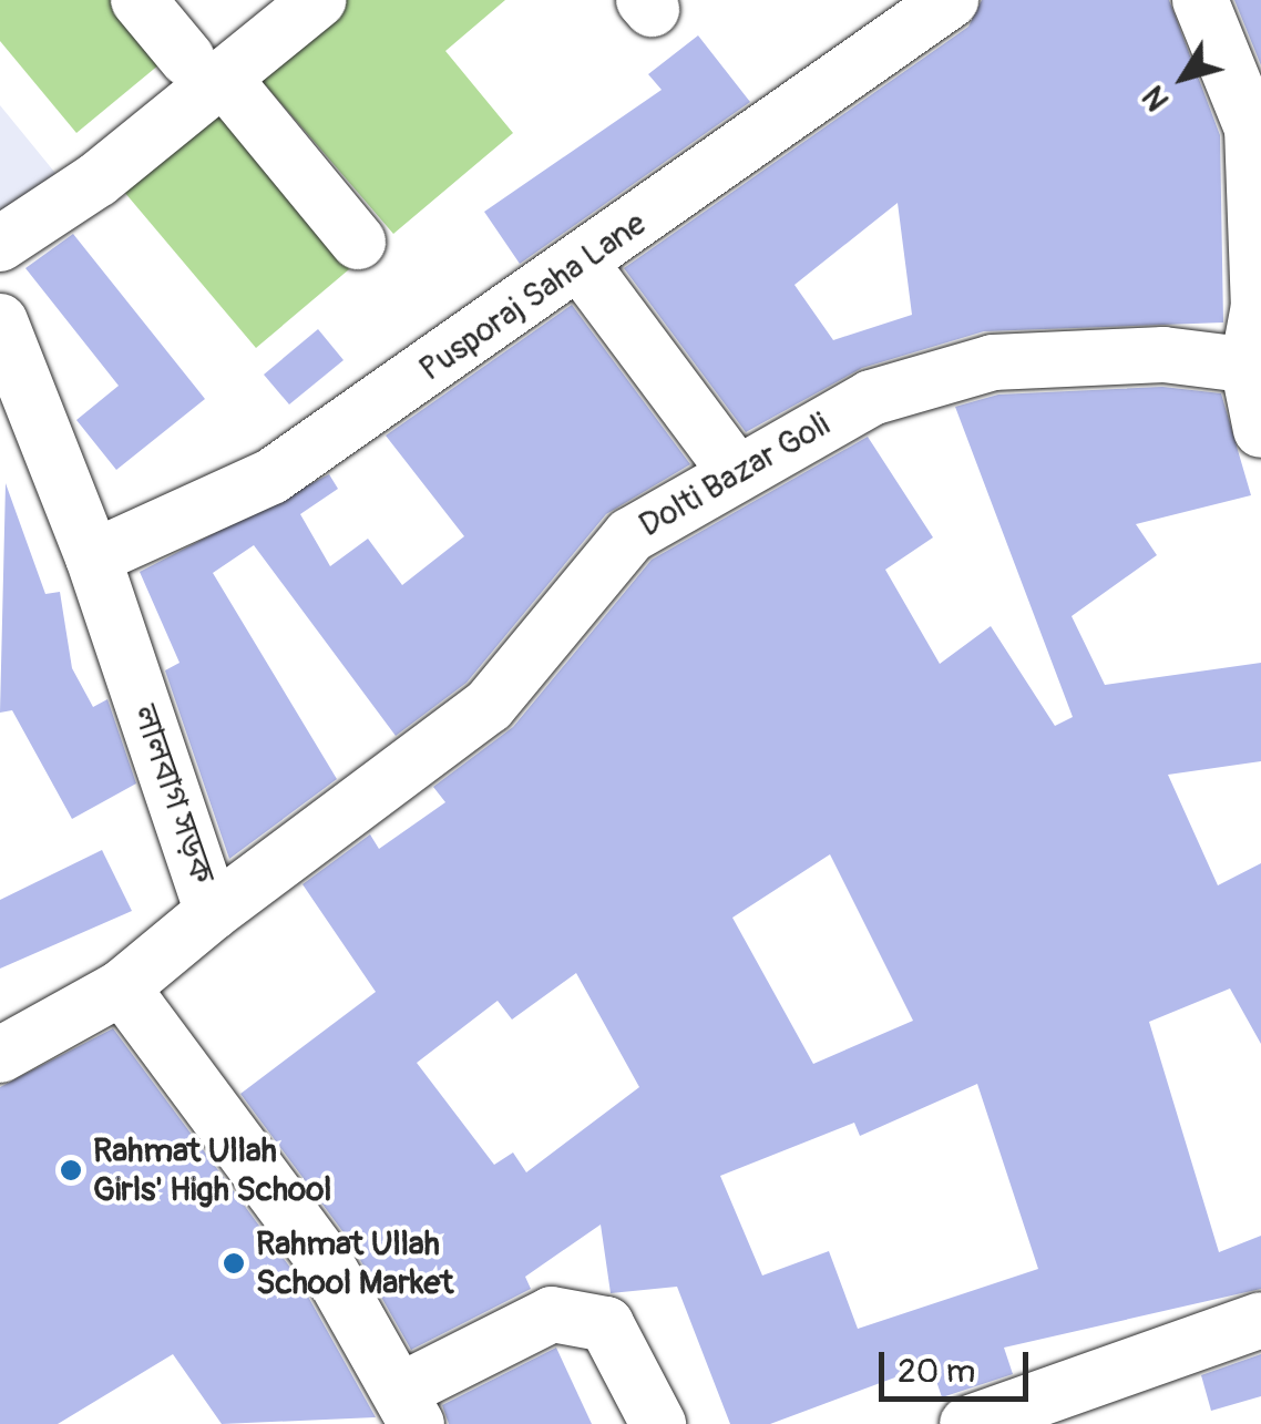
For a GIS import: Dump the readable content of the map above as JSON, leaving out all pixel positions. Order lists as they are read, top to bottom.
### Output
{
  "streets": {
    "street": ["Pusporaj Saha Lane", "Dolti Bazar Goli", "লালবাগ সড়ক"]
  },
  "crossings": [
    ["Pusporaj Saha Lane", "লালবাগ সড়ক"],
    ["Dolti Bazar Goli", "লালবাগ সড়ক"]
  ],
  "places": ["Rahmat Ullah Girls' High School", "Rahmat Ullah School Market"],
  "scale_bar": "20 m",
  "north": "bottom left"
}
